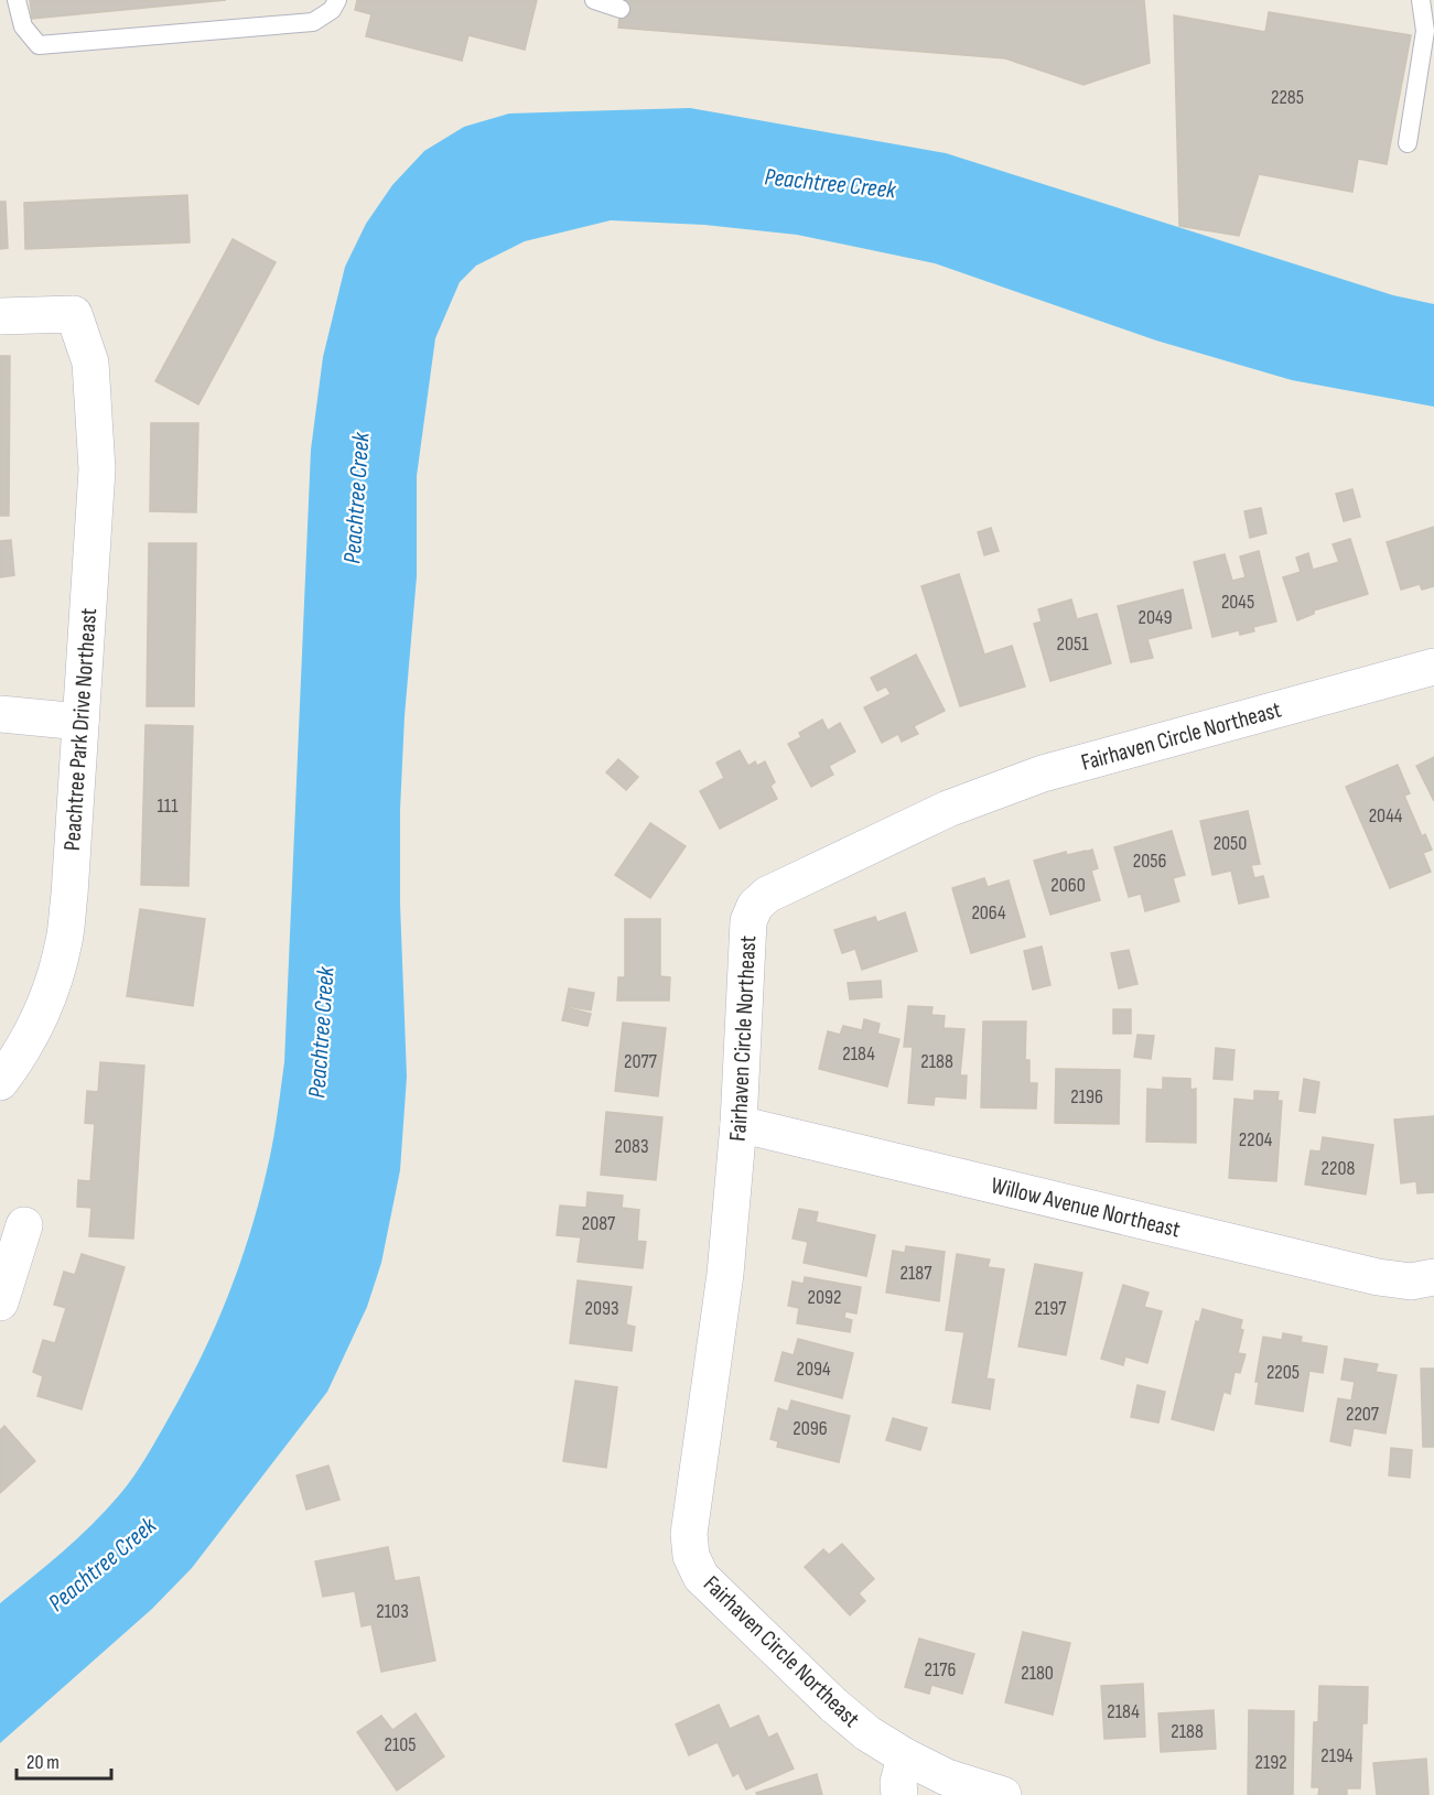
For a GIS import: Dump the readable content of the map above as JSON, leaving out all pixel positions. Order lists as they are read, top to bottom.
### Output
{
  "streets": {
    "street": ["Peachtree Park Drive Northeast", "Fairhaven Circle Northeast", "Willow Avenue Northeast"]
  },
  "crossings": [
    ["Fairhaven Circle Northeast", "Willow Avenue Northeast"]
  ],
  "water": ["Peachtree Creek"],
  "house_numbers": [
    "2285",
    "2045",
    "2049",
    "2051",
    "111",
    "2044",
    "2050",
    "2056",
    "2060",
    "2064",
    "2184",
    "2077",
    "2188",
    "2196",
    "2204",
    "2083",
    "2208",
    "2087",
    "2187",
    "2092",
    "2093",
    "2197",
    "2094",
    "2205",
    "2207",
    "2096",
    "2103",
    "2176",
    "2180",
    "2184",
    "2188",
    "2105",
    "2194",
    "2192"
  ],
  "scale_bar": "20 m"
}
